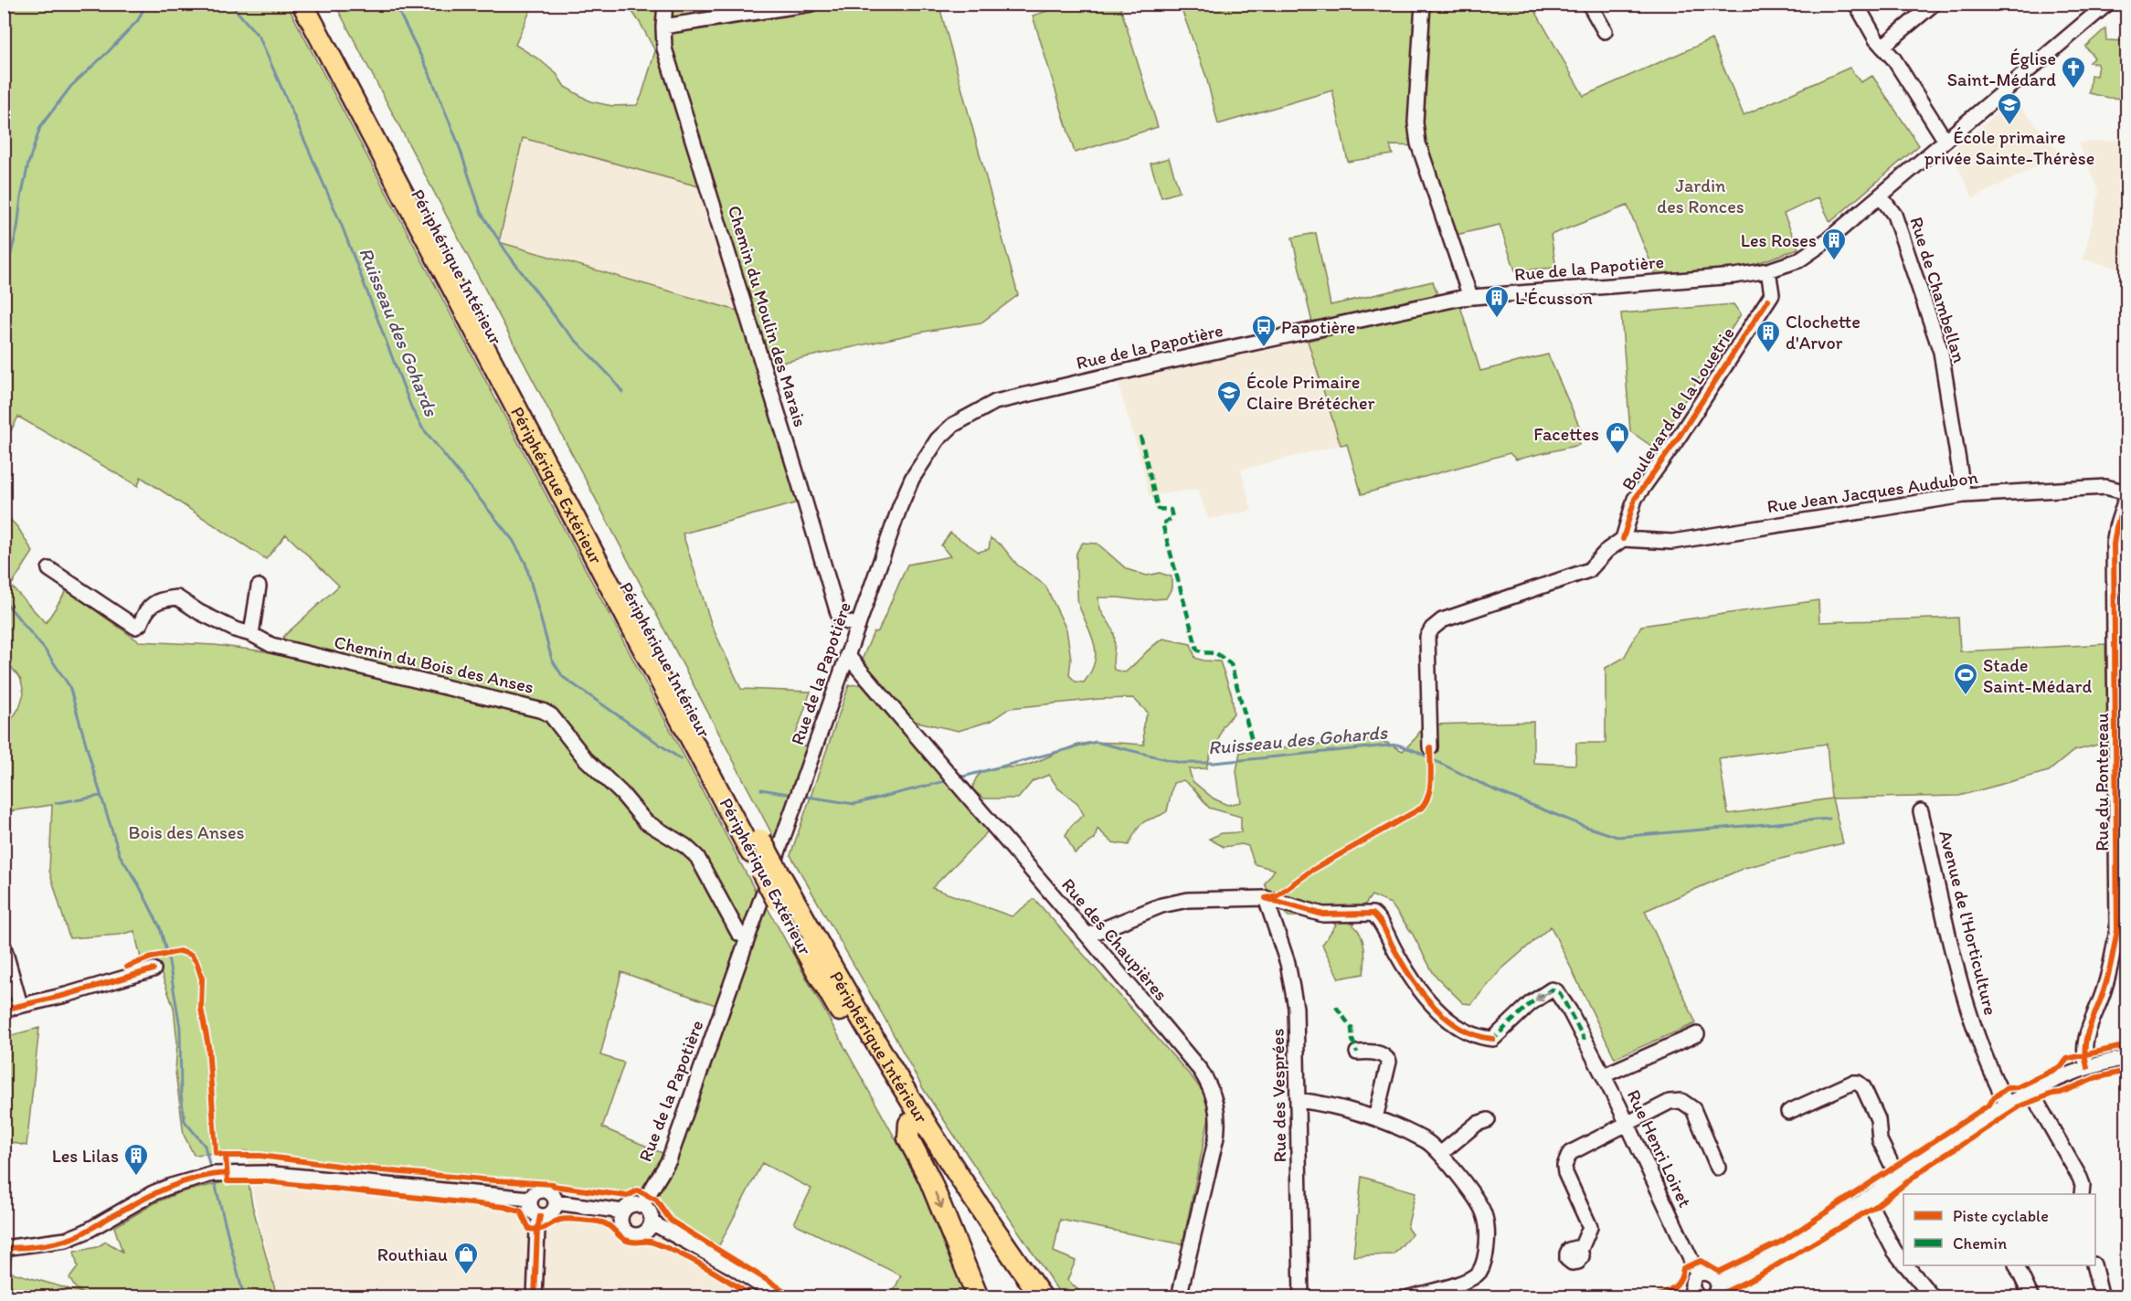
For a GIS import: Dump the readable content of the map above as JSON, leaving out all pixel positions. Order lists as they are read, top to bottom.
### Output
{
  "streets": {
    "highway": ["Périphérique Intérieur", "Périphérique Extérieur"],
    "street": [
      "Rue de la Papotière",
      "Rue de Chambellan",
      "Chemin du Moulin des Marais",
      "Boulevard de la Louetrie",
      "Rue Jean Jacques Audubon",
      "Chemin du Bois des Anses",
      "Rue du Pontereau",
      "Avenue de l'Horticulture",
      "Rue des Chaupières",
      "Rue des Vesprées",
      "Rue Henri Loiret"
    ]
  },
  "crossings": [
    ["Périphérique Intérieur", "Périphérique Extérieur"],
    ["Rue de la Papotière", "Rue de Chambellan"],
    ["Rue de la Papotière", "Chemin du Moulin des Marais"],
    ["Rue de la Papotière", "Boulevard de la Louetrie"],
    ["Rue de la Papotière", "Chemin du Bois des Anses"],
    ["Rue de la Papotière", "Rue des Chaupières"],
    ["Rue de Chambellan", "Rue Jean Jacques Audubon"],
    ["Boulevard de la Louetrie", "Rue Jean Jacques Audubon"],
    ["Rue Jean Jacques Audubon", "Rue du Pontereau"],
    ["Rue des Vesprées", "Rue Henri Loiret"]
  ],
  "one_way": ["Rue Henri Loiret"],
  "water": ["Ruisseau des Gohards"],
  "parks": ["Jardin des Ronces", "Bois des Anses"],
  "places": {
    "church": ["Église Saint-Médard"],
    "school or university": ["École primaire privée Sainte-Thérèse", "École Primaire Claire Brétécher"],
    "building": [
      "Les Roses",
      "L'Écusson",
      "Clochette d'Arvor",
      "Les Lilas"
    ],
    "bus stop": ["Papotière"],
    "shop": ["Facettes", "Routhiau"],
    "sports": ["Stade Saint-Médard"]
  },
  "legend": ["Piste cyclable", "Chemin"]
}
